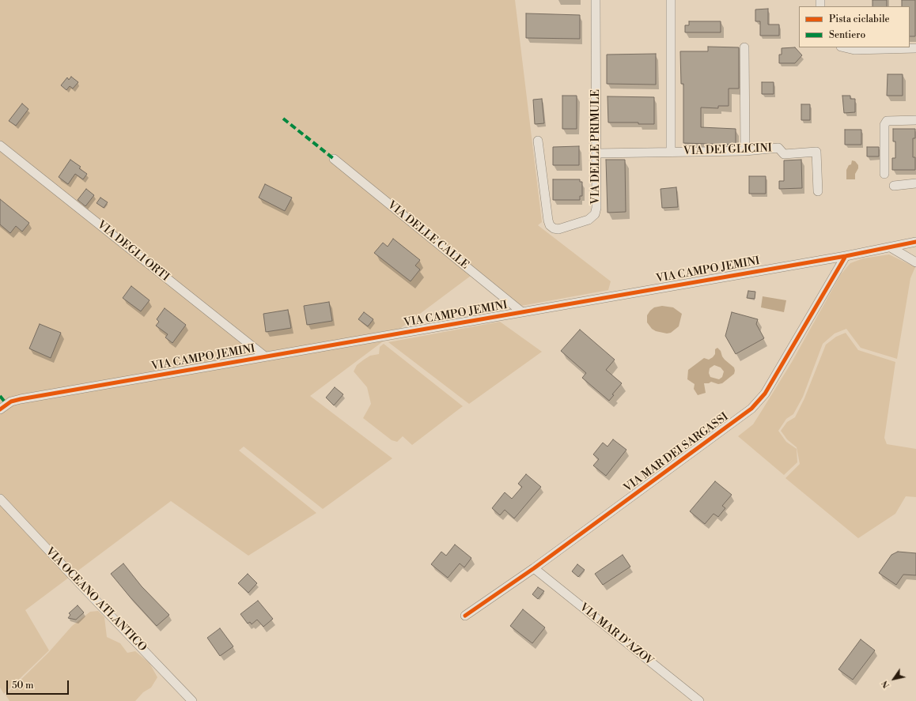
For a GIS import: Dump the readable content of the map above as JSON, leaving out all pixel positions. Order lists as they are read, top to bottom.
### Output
{
  "streets": {
    "street": [
      "VIA DELLE PRIMULE",
      "VIA DEI GLICINI",
      "VIA DELLE CALLE",
      "VIA DEGLI ORTI",
      "VIA CAMPO JEMINI",
      "VIA MAR DEI SARGASSI",
      "VIA OCEANO ATLANTICO",
      "VIA MAR D'AZOV"
    ]
  },
  "crossings": [
    ["VIA DELLE PRIMULE", "VIA DEI GLICINI"],
    ["VIA DELLE CALLE", "VIA CAMPO JEMINI"],
    ["VIA DEGLI ORTI", "VIA CAMPO JEMINI"],
    ["VIA CAMPO JEMINI", "VIA MAR DEI SARGASSI"],
    ["VIA MAR DEI SARGASSI", "VIA MAR D'AZOV"]
  ],
  "legend": ["Pista ciclabile", "Sentiero"],
  "scale_bar": "50 m",
  "north": "bottom left"
}
